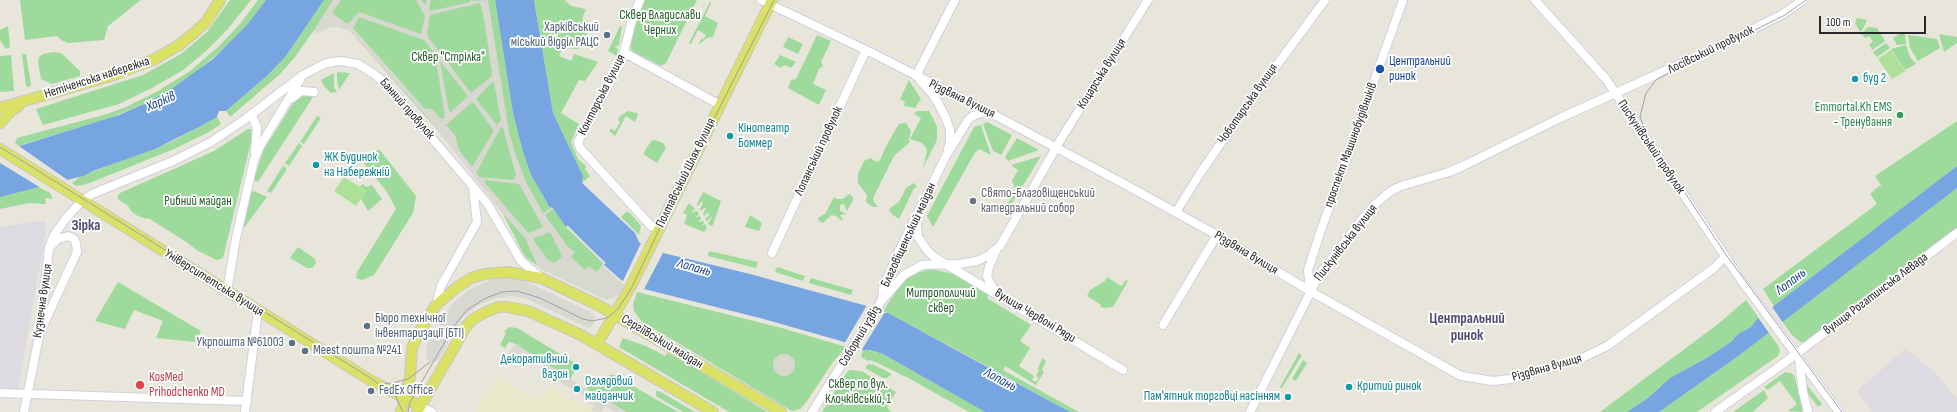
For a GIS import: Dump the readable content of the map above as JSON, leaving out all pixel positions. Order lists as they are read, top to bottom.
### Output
{
  "streets": {
    "main road": [
      "Нетіченська набережна",
      "Полтавський Шлях вулиця",
      "Університетська вулиця",
      "Сергіївський майдан"
    ],
    "street": [
      "Лосівський провулок",
      "Коцарська вулиця",
      "Конторська вулиця",
      "Різдвяна вулиця",
      "Чоботарська вулиця",
      "Банний провулок",
      "проспект Машинобудівників",
      "Пискунівський провулок",
      "Лопанський провулок",
      "Благовіщенський майдан",
      "Пискунівська вулиця",
      "вулиця Рогатинська Левада",
      "Кузнечна вулиця",
      "вулиця Червоні Ряди",
      "Соборний узвіз"
    ]
  },
  "crossings": [
    ["Лосівський провулок", "Пискунівський провулок"],
    ["Лосівський провулок", "Пискунівська вулиця"],
    ["Коцарська вулиця", "Різдвяна вулиця"],
    ["Коцарська вулиця", "Благовіщенський майдан"],
    ["Конторська вулиця", "Полтавський Шлях вулиця"],
    ["Різдвяна вулиця", "Чоботарська вулиця"],
    ["Різдвяна вулиця", "проспект Машинобудівників"],
    ["Різдвяна вулиця", "Пискунівський провулок"],
    ["Різдвяна вулиця", "Лопанський провулок"],
    ["Різдвяна вулиця", "Полтавський Шлях вулиця"],
    ["Різдвяна вулиця", "Благовіщенський майдан"],
    ["Різдвяна вулиця", "Пискунівська вулиця"],
    ["Банний провулок", "Сергіївський майдан"],
    ["проспект Машинобудівників", "Пискунівська вулиця"],
    ["Пискунівський провулок", "Пискунівська вулиця"],
    ["Пискунівський провулок", "вулиця Рогатинська Левада"],
    ["Полтавський Шлях вулиця", "Сергіївський майдан"],
    ["Благовіщенський майдан", "вулиця Червоні Ряди"],
    ["Благовіщенський майдан", "Соборний узвіз"],
    ["Університетська вулиця", "Кузнечна вулиця"],
    ["Університетська вулиця", "Сергіївський майдан"]
  ],
  "districts": ["Зірка", "Центральний ринок"],
  "water": ["Харків", "Лопань"],
  "parks": [
    "Сквер Владислави Черних",
    "Сквер \"Стрілка\"",
    "Рибний майдан",
    "Митрополичий сквер",
    "Сквер по вул. Клочківській, 1"
  ],
  "places": [
    "Харківський міський відділ РАЦС",
    "Центральний ринок",
    "буд 2",
    "Emmortal.Kh EMS - Тренування",
    "Кінотеатр Боммер",
    "ЖК Будинок на Набережній",
    "Свято-Благовіщенський катедральний собор",
    "Бюро технічної інвентаризації (БТІ)",
    "Укрпошта №61003",
    "Meest пошта №241",
    "Декоративний вазон",
    "KosMed Prihodchenko MD",
    "Критий ринок",
    "Оглядовий майданчик",
    "FedEx Office",
    "Пам'ятник торговці насінням"
  ],
  "scale_bar": "100 m"
}
